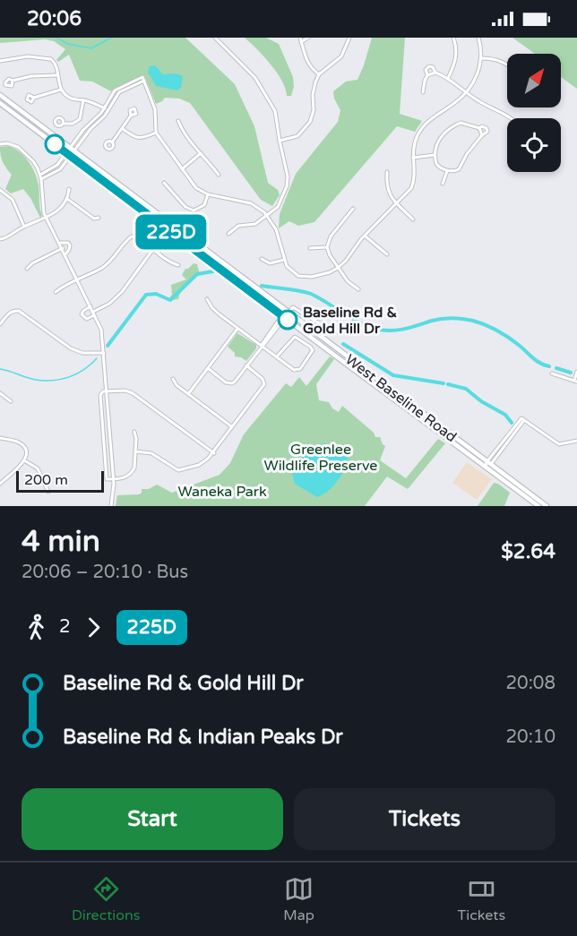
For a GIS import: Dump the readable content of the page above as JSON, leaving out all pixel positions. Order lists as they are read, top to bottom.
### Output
{
  "streets": {
    "main road": ["West Baseline Road"]
  },
  "parks": ["Greenlee Wildlife Preserve", "Waneka Park"],
  "places": ["Baseline Rd & Gold Hill Dr"],
  "lines": ["bus line 225D"],
  "scale_bar": "200 m",
  "north": "top right",
  "page": {
    "status": "20:06",
    "on_map": "225D",
    "scale": "200 m",
    "heading": ["4 min", "20:06 – 20:10 · Bus", "$2.64"],
    "legs": ["2", "225D"],
    "list": [
      {
        "name": "Baseline Rd & Gold Hill Dr",
        "value": "20:08"
      },
      {
        "name": "Baseline Rd & Indian Peaks Dr",
        "value": "20:10"
      }
    ],
    "buttons": ["Start", "Tickets"],
    "tabs": ["Directions", "Map", "Tickets"]
  }
}
